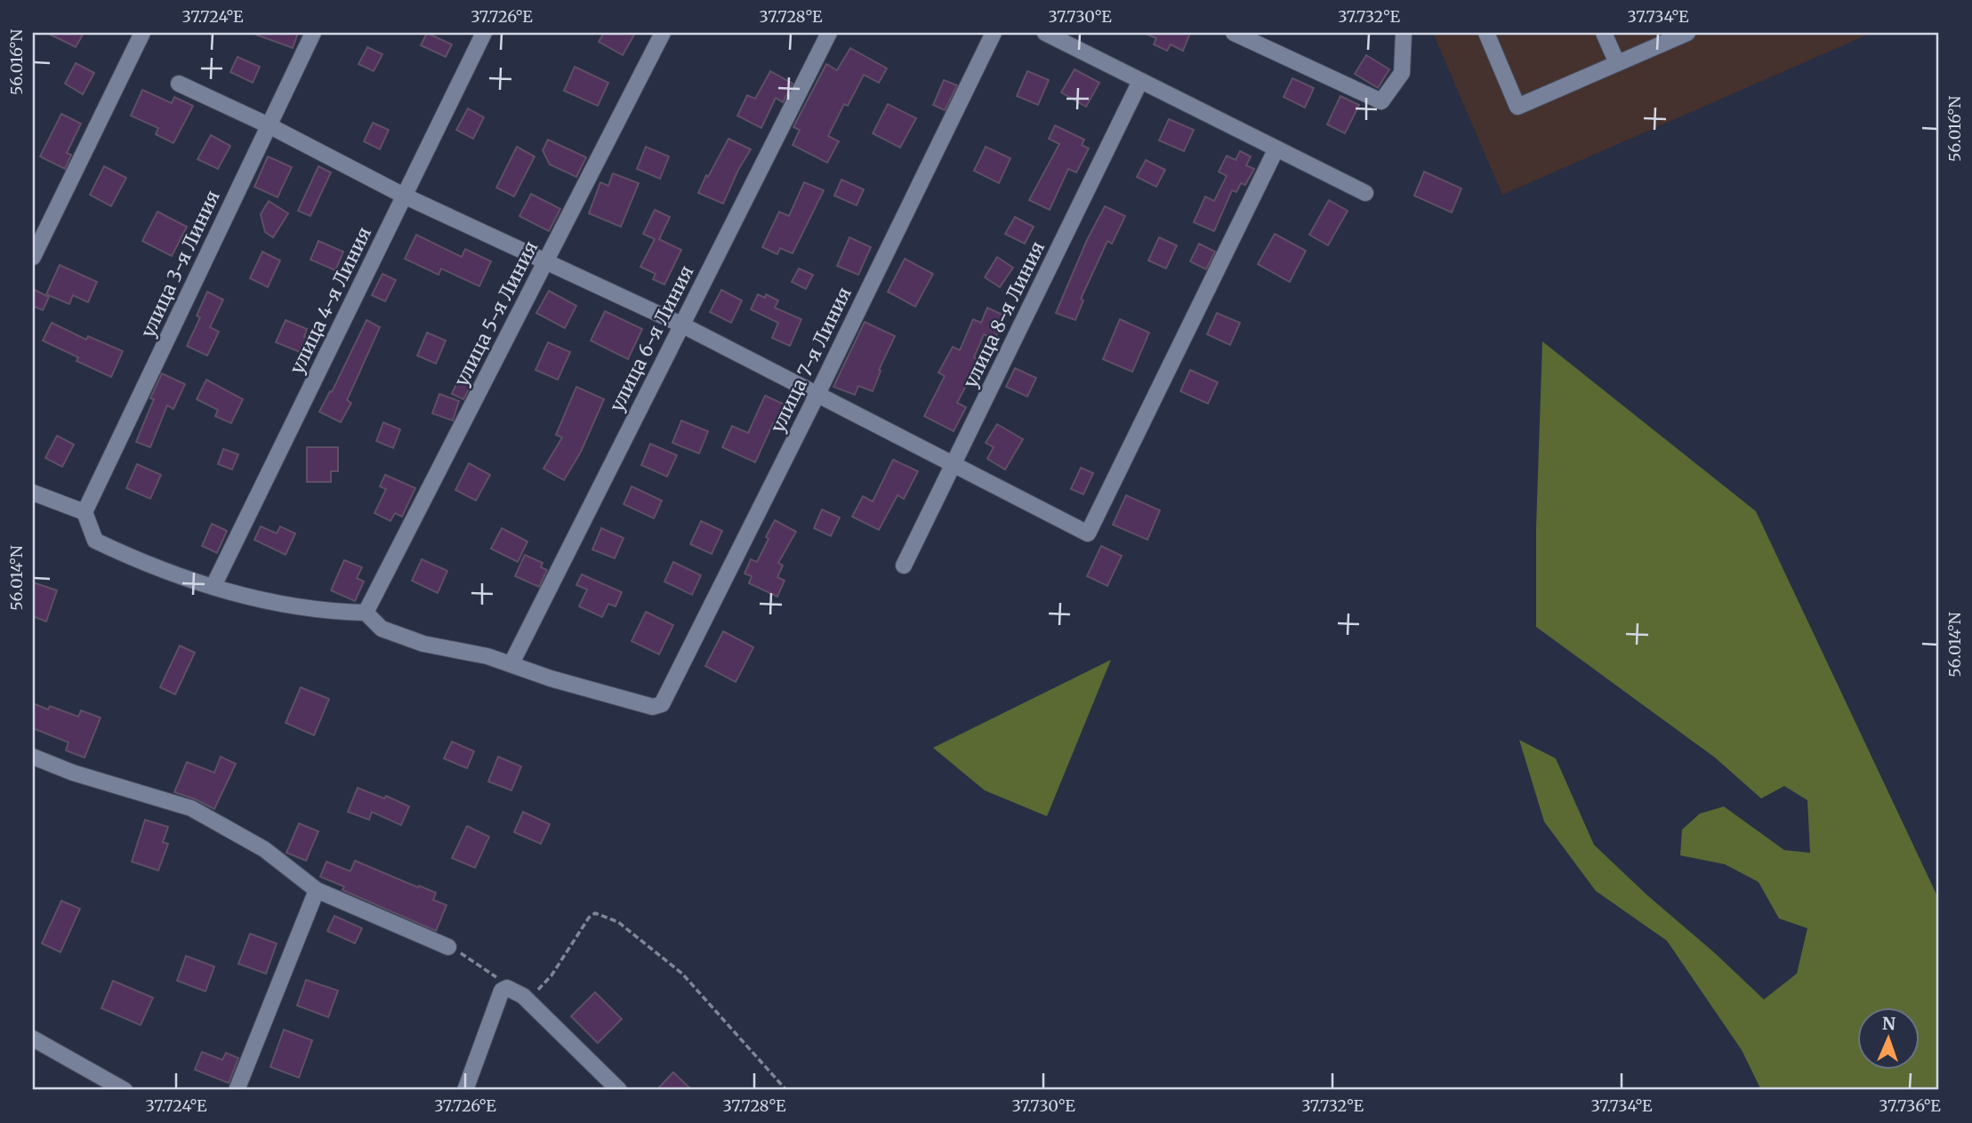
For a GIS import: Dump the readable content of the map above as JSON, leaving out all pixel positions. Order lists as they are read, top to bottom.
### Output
{
  "streets": {
    "street": [
      "улица 3-я Линия",
      "улица 4-я Линия",
      "улица 5-я Линия",
      "улица 8-я Линия",
      "улица 6-я Линия",
      "улица 7-я Линия"
    ]
  },
  "crossings": [
    ["улица 6-я Линия", "улица 7-я Линия"]
  ],
  "north": "top",
  "coordinates": [
    "37.724°E",
    "37.726°E",
    "37.728°E",
    "37.730°E",
    "37.732°E",
    "37.734°E",
    "56.016°N",
    "56.014°N",
    "37.736°E"
  ]
}
